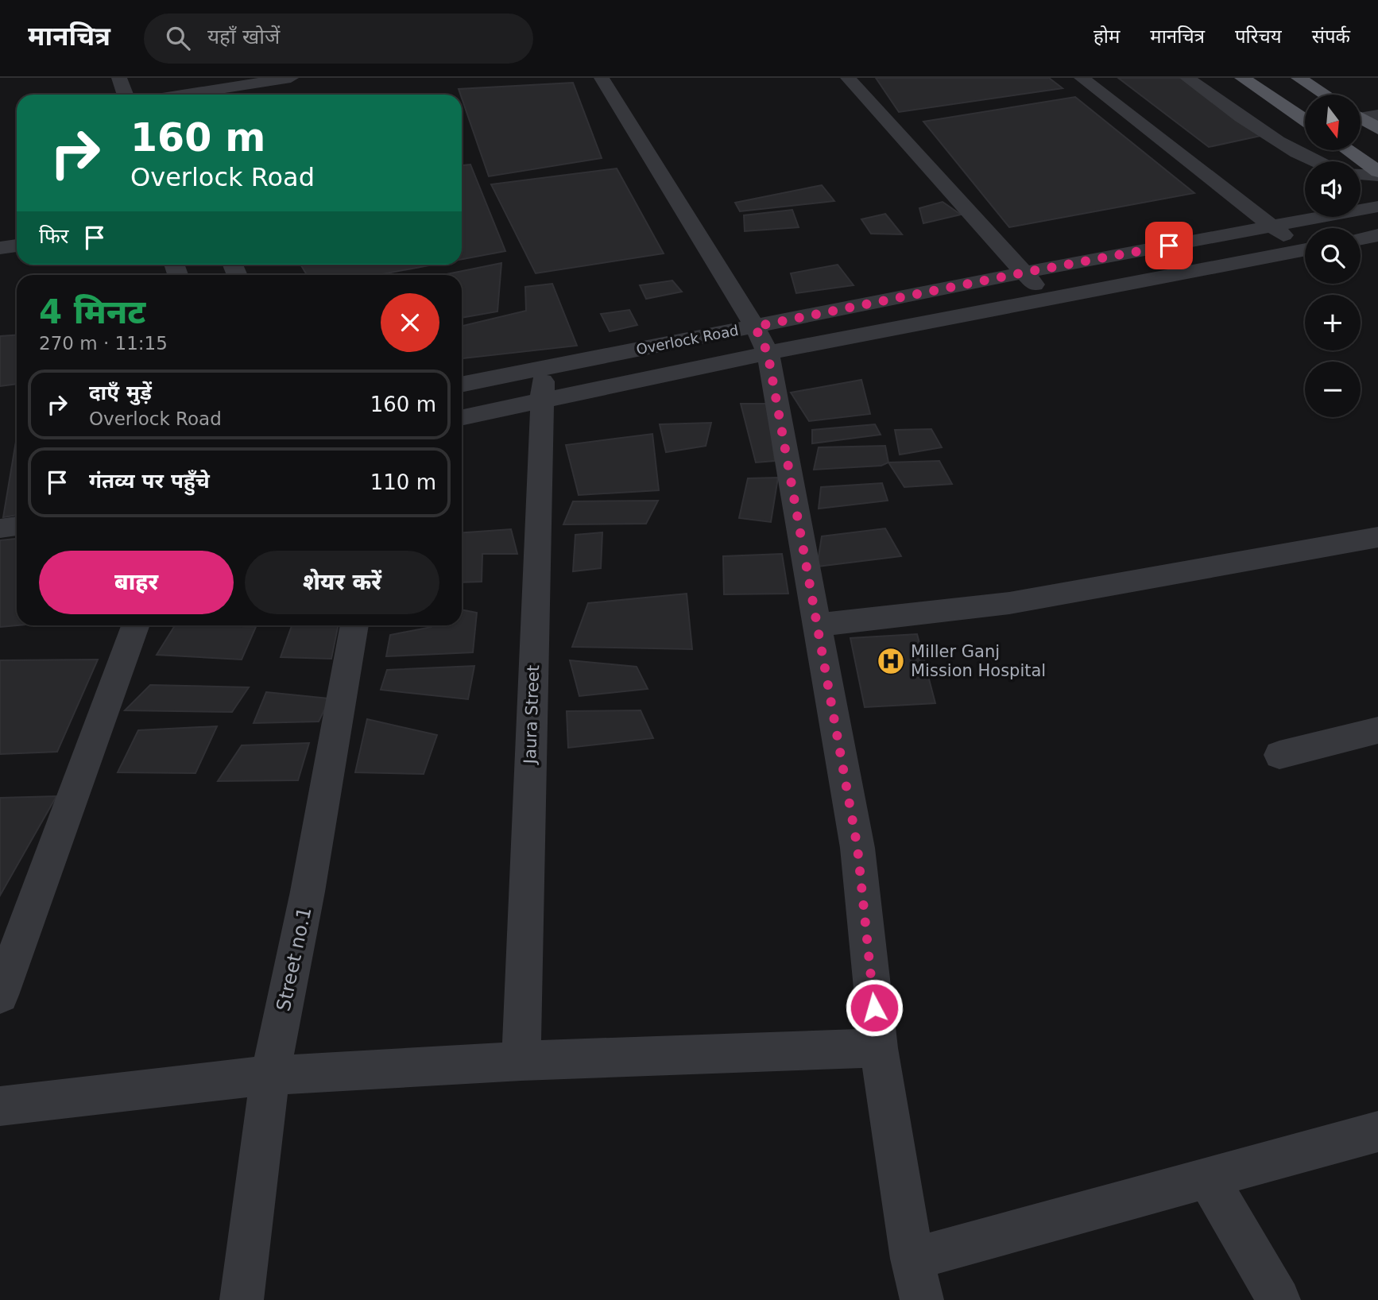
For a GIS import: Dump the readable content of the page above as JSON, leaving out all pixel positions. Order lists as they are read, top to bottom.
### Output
{
  "streets": {
    "street": ["Overlock Road", "Jaura Street", "Street no.1"]
  },
  "crossings": [
    ["Overlock Road", "Jaura Street"]
  ],
  "places": {
    "hospital": ["Miller Ganj Mission Hospital"]
  },
  "north": "bottom",
  "page": {
    "header": "मानचित्र",
    "search": "यहाँ खोजें",
    "nav": [
      "होम",
      "मानचित्र",
      "परिचय",
      "संपर्क"
    ],
    "map_buttons": ["+", "−"],
    "turn": ["160 m", "Overlock Road"],
    "then": "फिर",
    "heading": ["4 मिनट", "270 m · 11:15"],
    "list": [
      {
        "name": "दाएँ मुड़ें",
        "note": "Overlock Road",
        "value": "160 m"
      },
      {
        "name": "गंतव्य पर पहुँचे",
        "value": "110 m"
      }
    ],
    "buttons": ["बाहर", "शेयर करें"]
  }
}
